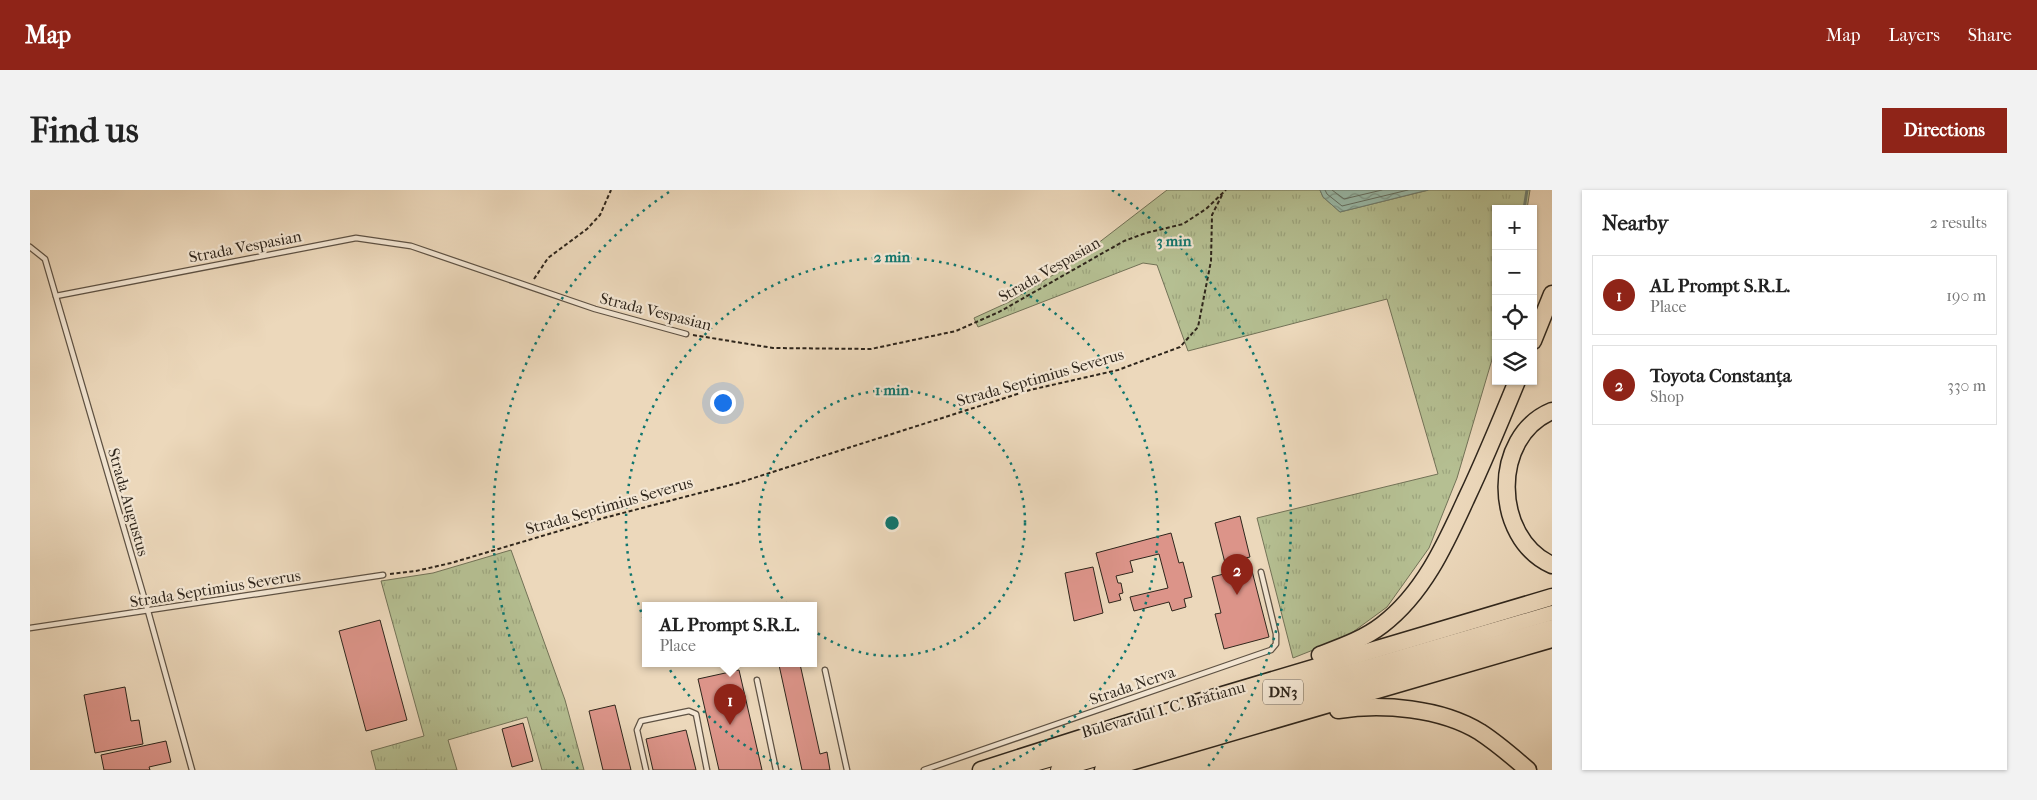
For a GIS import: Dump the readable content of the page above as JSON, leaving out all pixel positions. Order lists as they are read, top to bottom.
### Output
{
  "streets": {
    "main road": ["DN3", "Bulevardul I. C. Brătianu"],
    "lane": [
      "Strada Vespasian",
      "Strada Septimius Severus",
      "Strada Augustus",
      "Strada Nerva"
    ]
  },
  "crossings": [
    ["Strada Vespasian", "Strada Septimius Severus"],
    ["Strada Vespasian", "Strada Augustus"],
    ["Strada Septimius Severus", "Strada Augustus"]
  ],
  "page": {
    "header": "Map",
    "nav": ["Map", "Layers", "Share"],
    "buttons": "Directions",
    "title": "Find us",
    "heading": ["Nearby", "2 results"],
    "map_buttons": ["+", "−"],
    "list": [
      {
        "mark": "1",
        "name": "AL Prompt S.R.L.",
        "note": "Place",
        "value": "190 m"
      },
      {
        "mark": "2",
        "name": "Toyota Constanța",
        "note": "Shop",
        "value": "330 m"
      }
    ],
    "pins": ["2", "1"],
    "popup": ["AL Prompt S.R.L.", "Place"]
  },
  "rings": ["3 min", "2 min", "1 min"]
}
